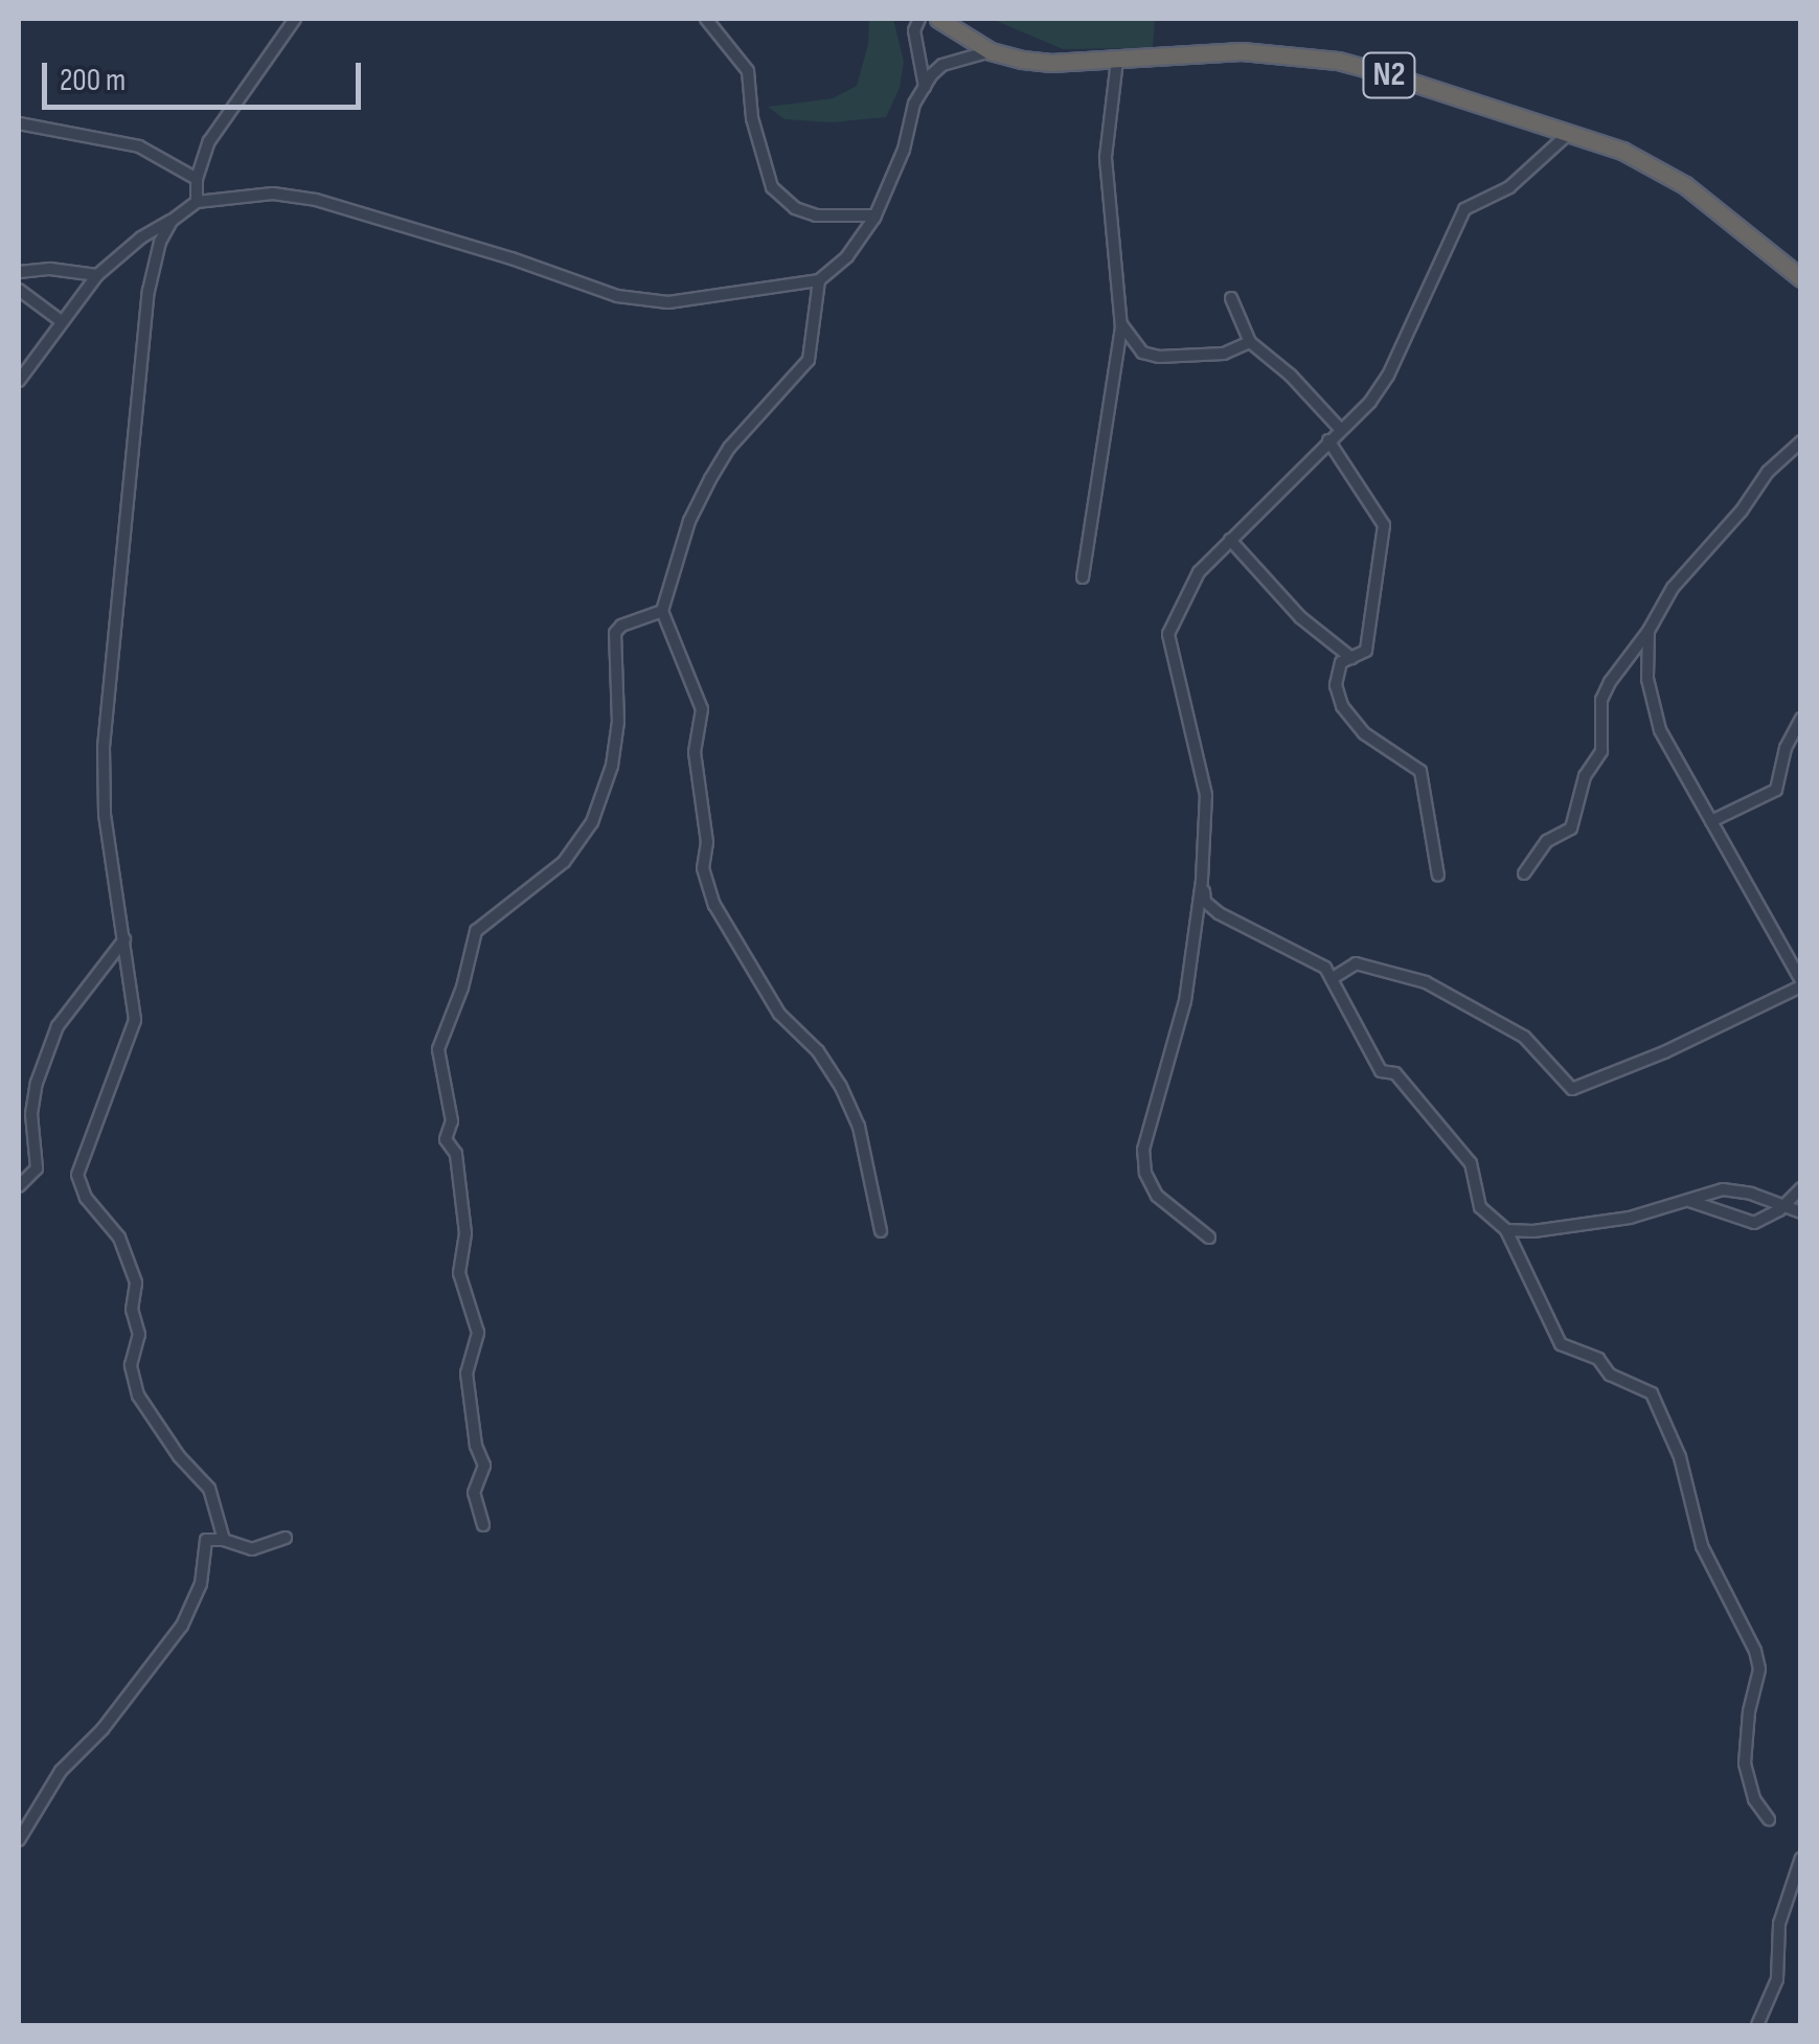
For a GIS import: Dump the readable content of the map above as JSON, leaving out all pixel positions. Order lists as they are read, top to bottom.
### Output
{
  "streets": {
    "highway": ["N2"]
  },
  "scale_bar": "200 m"
}
